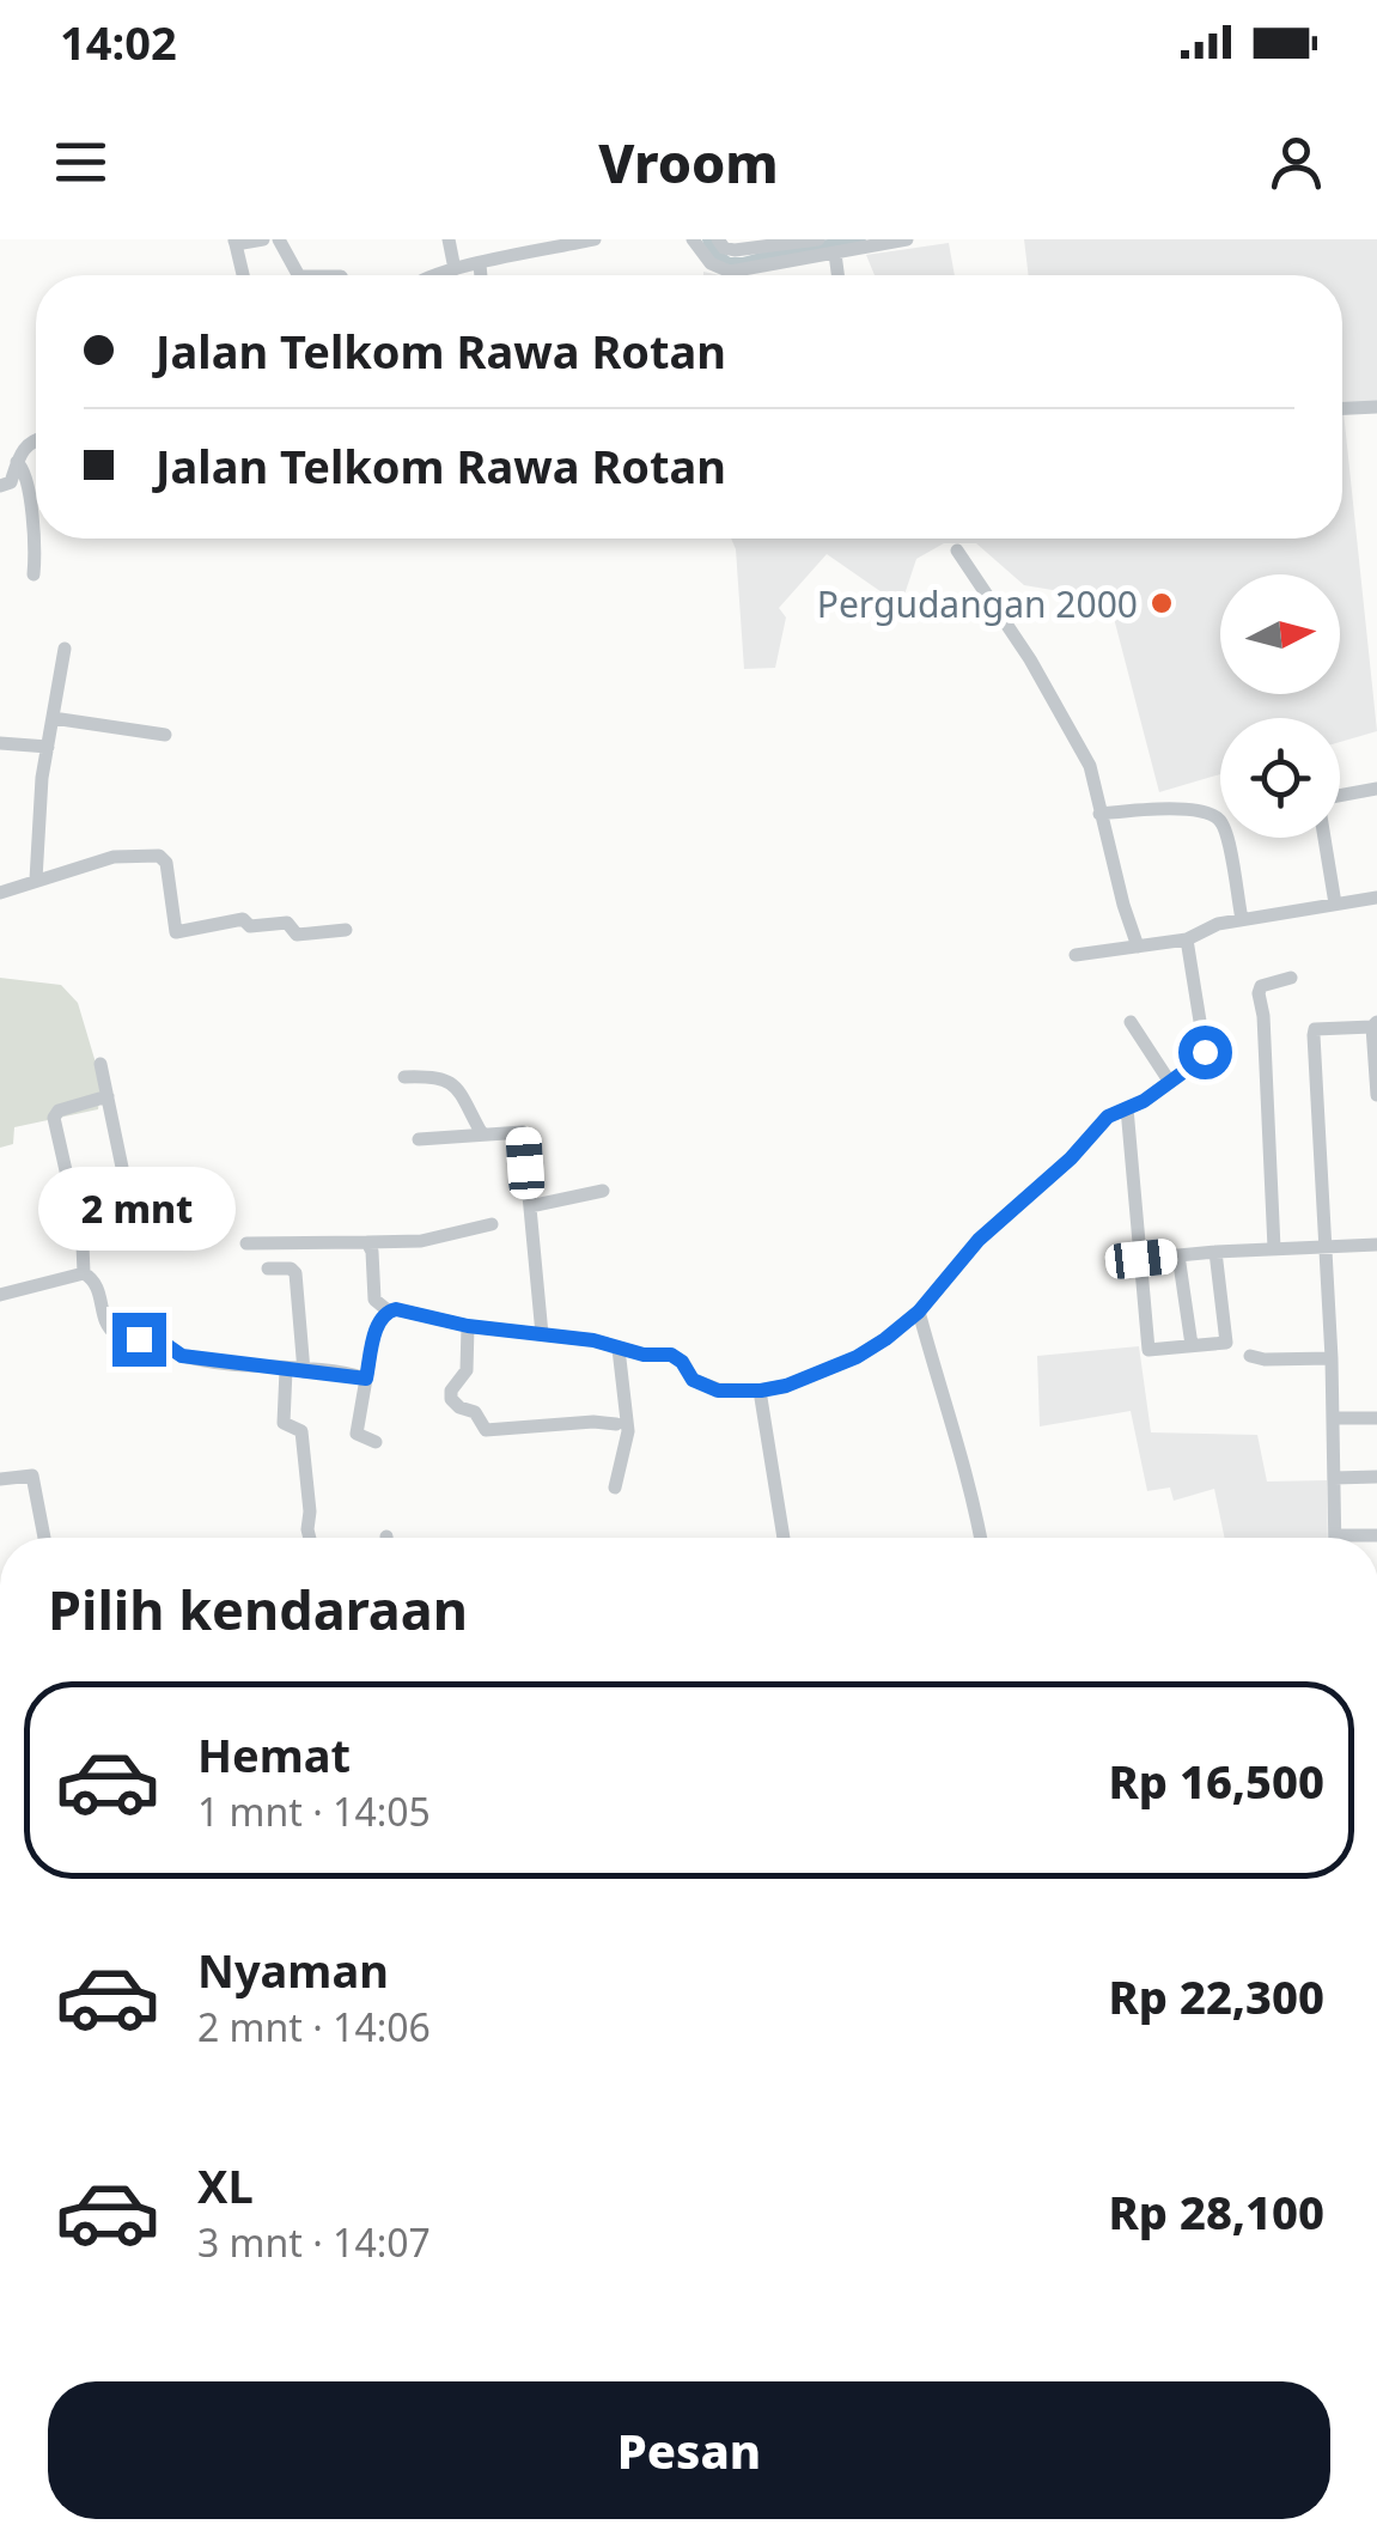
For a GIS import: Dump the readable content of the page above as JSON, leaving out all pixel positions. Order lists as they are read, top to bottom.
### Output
{
  "places": ["Pergudangan 2000"],
  "north": "right",
  "page": {
    "status": "14:02",
    "header": "Vroom",
    "banner": ["Jalan Telkom Rawa Rotan", "Jalan Telkom Rawa Rotan"],
    "bubble": "2 mnt",
    "heading": "Pilih kendaraan",
    "list": [
      {
        "name": "Hemat",
        "note": "1 mnt · 14:05",
        "value": "Rp 16,500"
      },
      {
        "name": "Nyaman",
        "note": "2 mnt · 14:06",
        "value": "Rp 22,300"
      },
      {
        "name": "XL",
        "note": "3 mnt · 14:07",
        "value": "Rp 28,100"
      }
    ],
    "buttons": "Pesan"
  }
}
